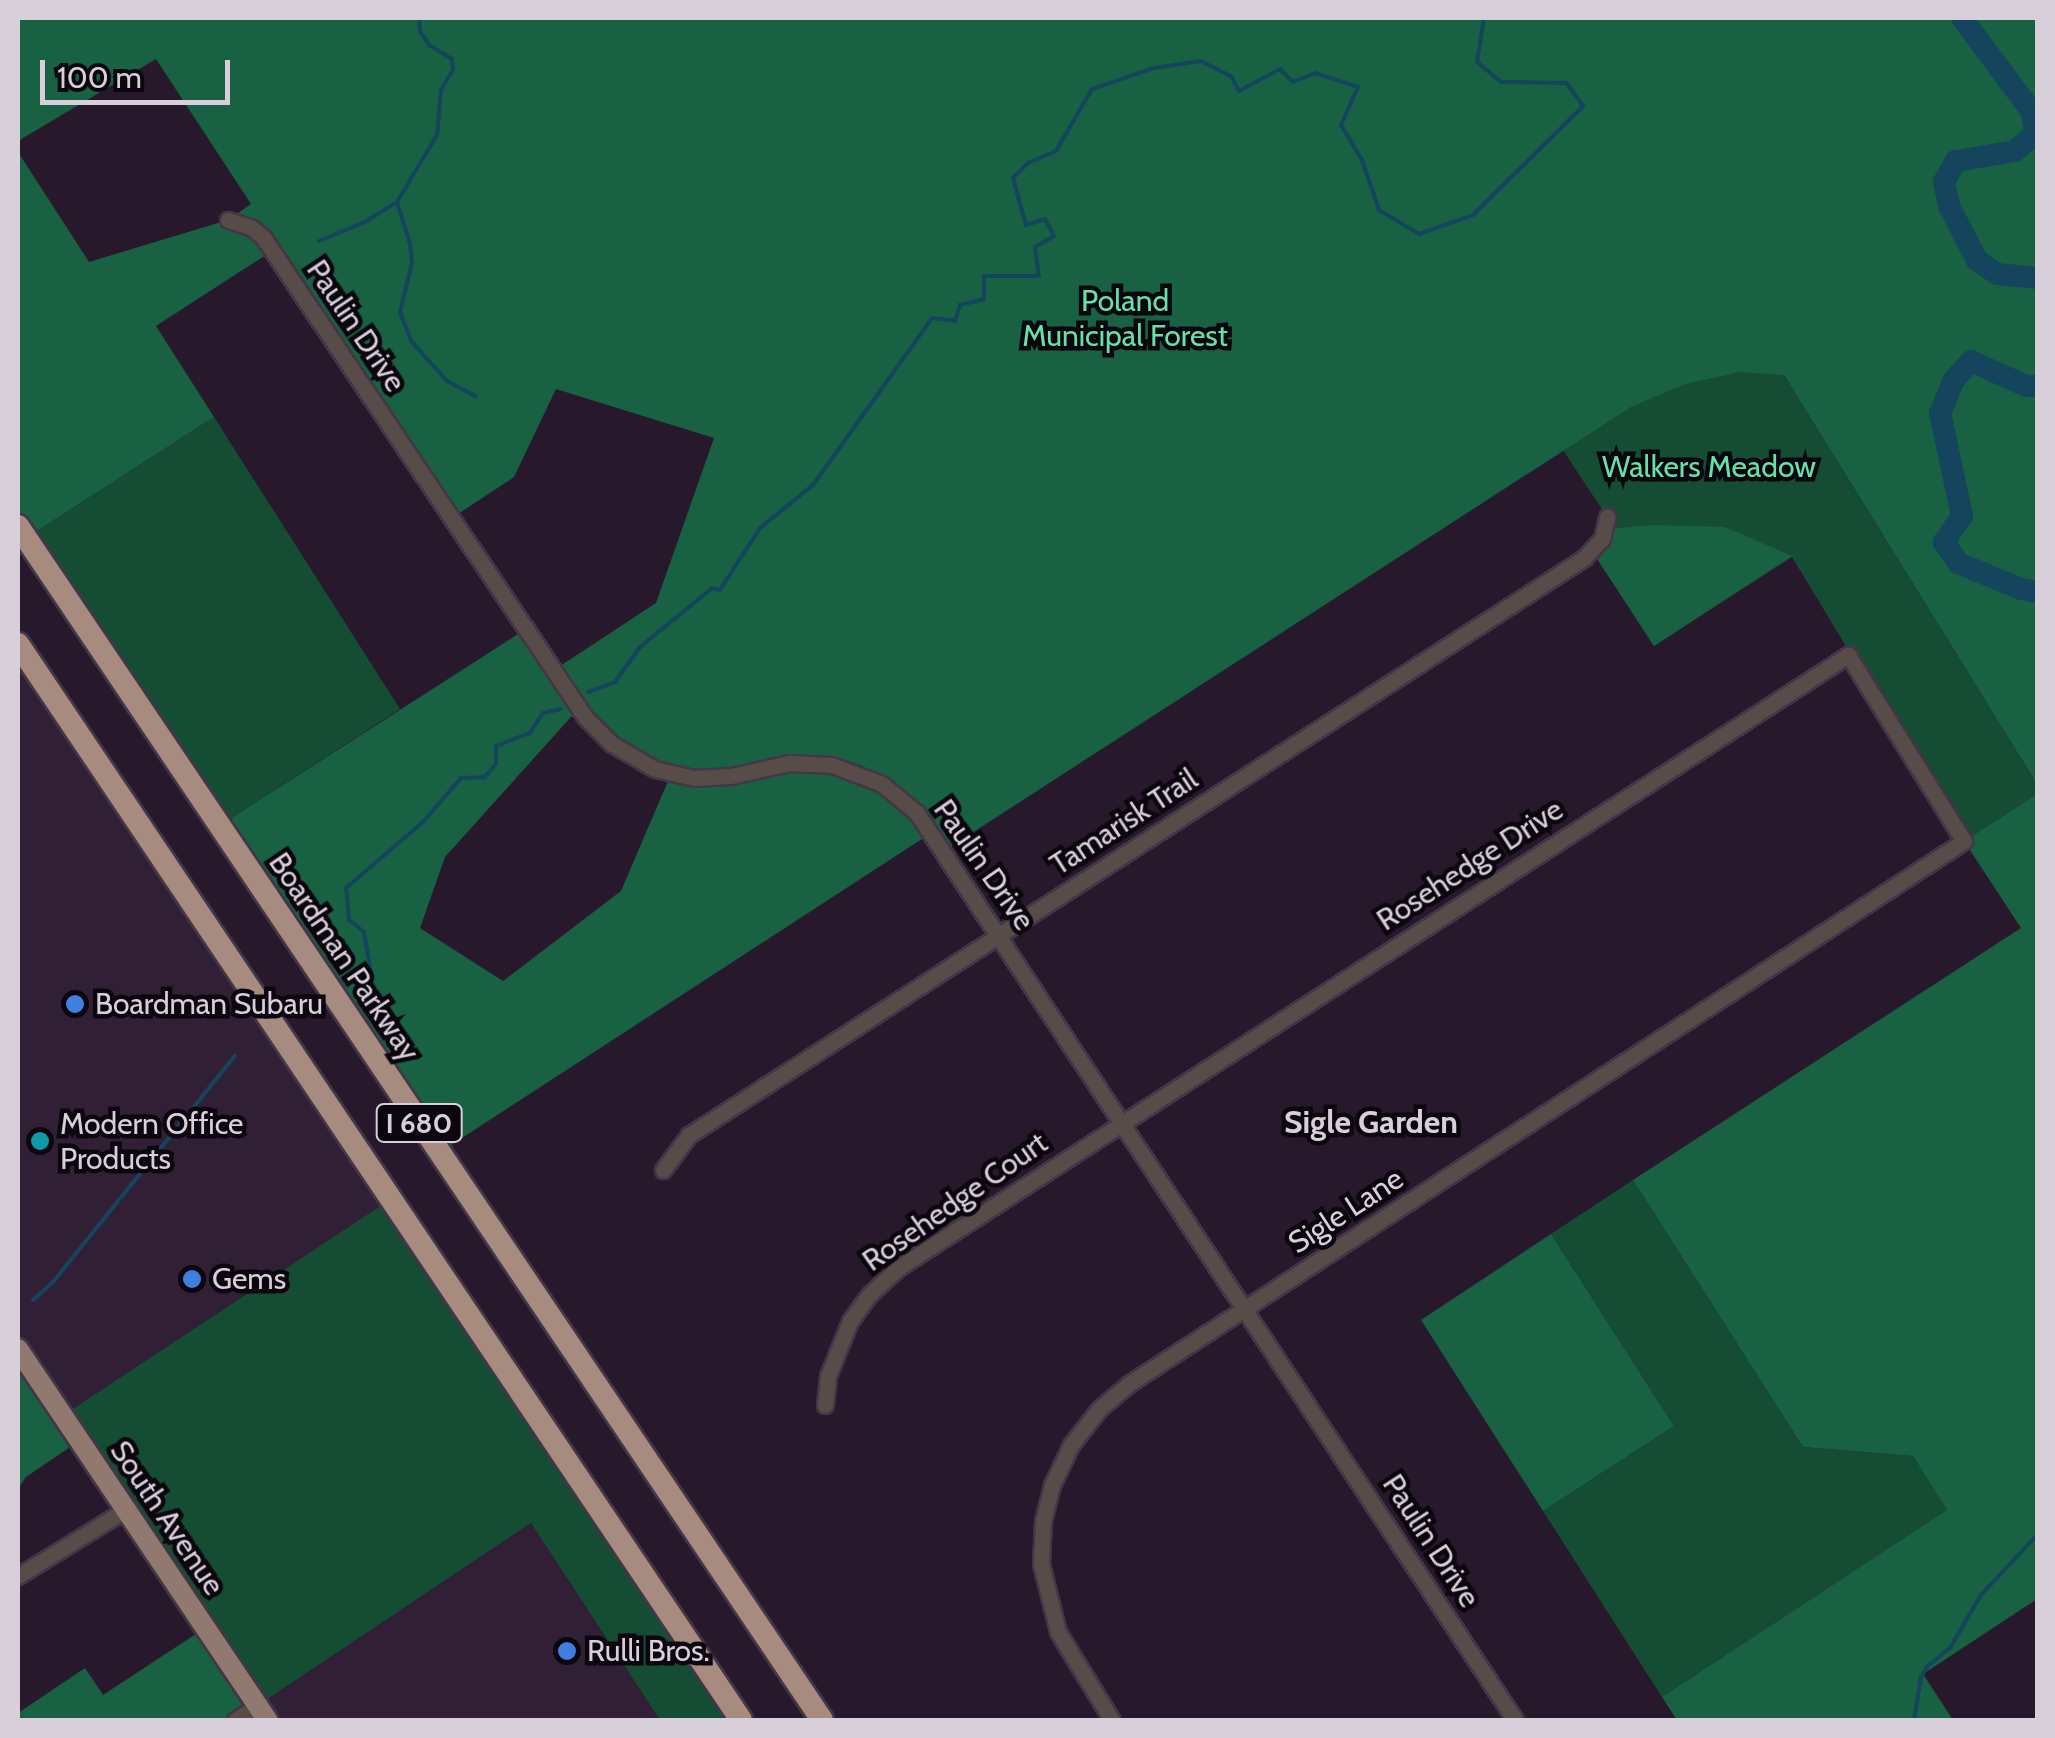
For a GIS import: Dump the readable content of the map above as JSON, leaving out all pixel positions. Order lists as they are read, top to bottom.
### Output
{
  "streets": {
    "highway": ["Boardman Parkway", "I 680"],
    "main road": ["South Avenue"],
    "street": [
      "Paulin Drive",
      "Tamarisk Trail",
      "Rosehedge Drive",
      "Rosehedge Court",
      "Sigle Lane"
    ]
  },
  "crossings": [
    ["Paulin Drive", "Tamarisk Trail"],
    ["Paulin Drive", "Rosehedge Drive"],
    ["Paulin Drive", "Rosehedge Court"],
    ["Paulin Drive", "Sigle Lane"],
    ["Rosehedge Drive", "Rosehedge Court"],
    ["Rosehedge Drive", "Sigle Lane"]
  ],
  "districts": ["Sigle Garden"],
  "parks": ["Poland Municipal Forest", "Walkers Meadow"],
  "places": [
    "Boardman Subaru",
    "Modern Office Products",
    "Gems",
    "Rulli Bros."
  ],
  "scale_bar": "100 m"
}
